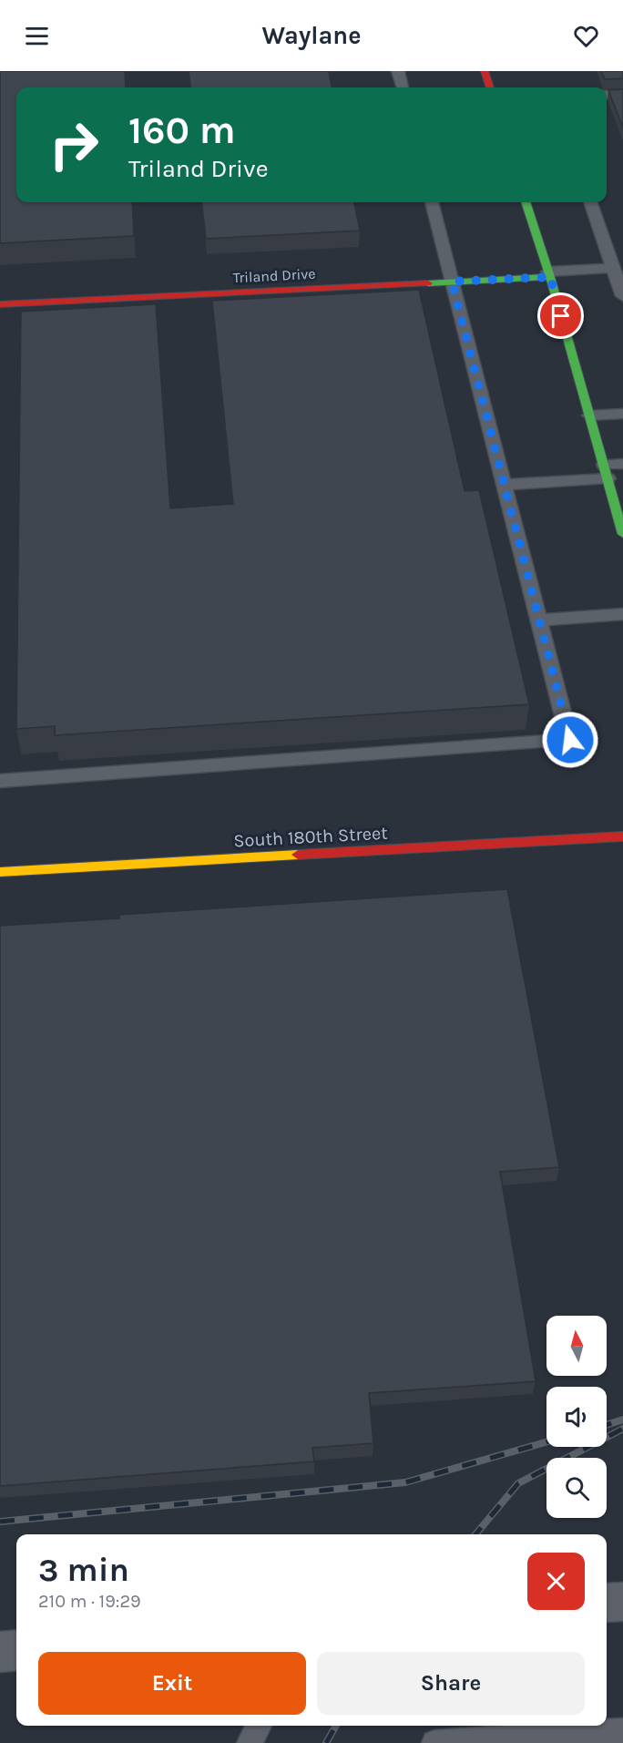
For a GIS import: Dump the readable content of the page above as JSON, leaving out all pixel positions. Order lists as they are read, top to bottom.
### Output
{
  "streets": {
    "street": ["Triland Drive", "South 180th Street"]
  },
  "north": "top",
  "page": {
    "header": "Waylane",
    "turn": ["160 m", "Triland Drive"],
    "heading": ["3 min", "210 m · 19:29"],
    "buttons": ["Exit", "Share"]
  }
}
